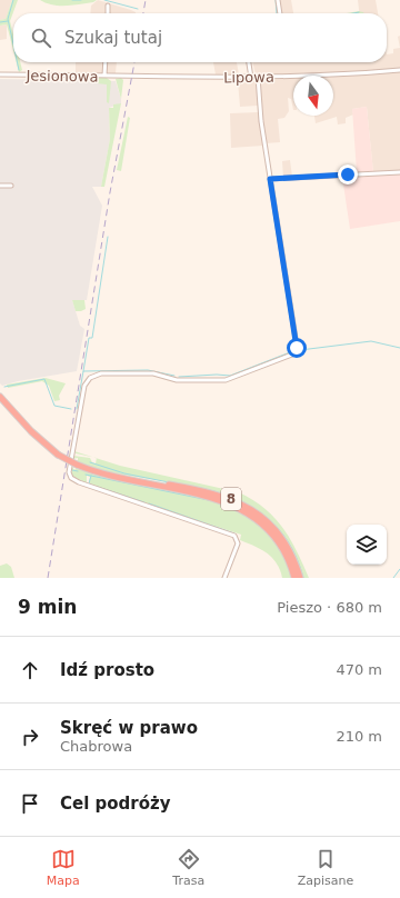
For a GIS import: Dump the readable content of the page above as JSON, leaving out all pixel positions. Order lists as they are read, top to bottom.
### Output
{
  "streets": {
    "highway": ["8"],
    "street": ["Jesionowa", "Lipowa"]
  },
  "crossings": [
    ["Jesionowa", "Lipowa"]
  ],
  "north": "bottom",
  "page": {
    "search": "Szukaj tutaj",
    "heading": ["9 min", "Pieszo · 680 m"],
    "list": [
      ["Idź prosto", "470 m"],
      ["Skręć w prawo", "Chabrowa", "210 m"],
      "Cel podróży"
    ],
    "nav": ["Mapa", "Trasa", "Zapisane"]
  }
}
